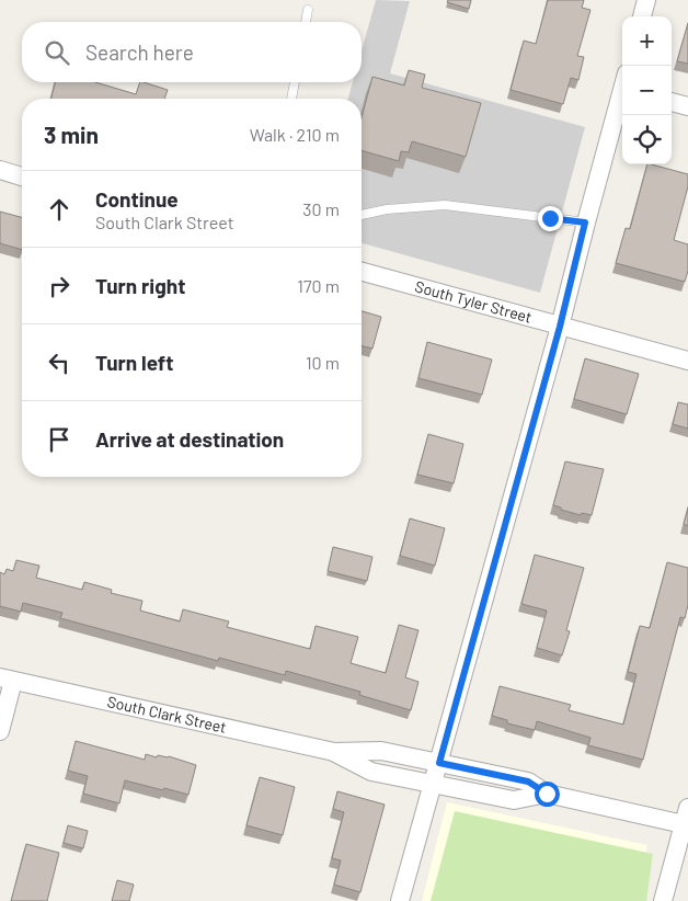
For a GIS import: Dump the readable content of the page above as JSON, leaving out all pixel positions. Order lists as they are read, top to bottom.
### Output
{
  "streets": {
    "street": ["South Tyler Street", "South Clark Street"]
  },
  "page": {
    "map_buttons": ["+", "−"],
    "search": "Search here",
    "heading": ["3 min", "Walk · 210 m"],
    "list": [
      ["Continue", "South Clark Street", "30 m"],
      ["Turn right", "170 m"],
      ["Turn left", "10 m"],
      "Arrive at destination"
    ]
  }
}
